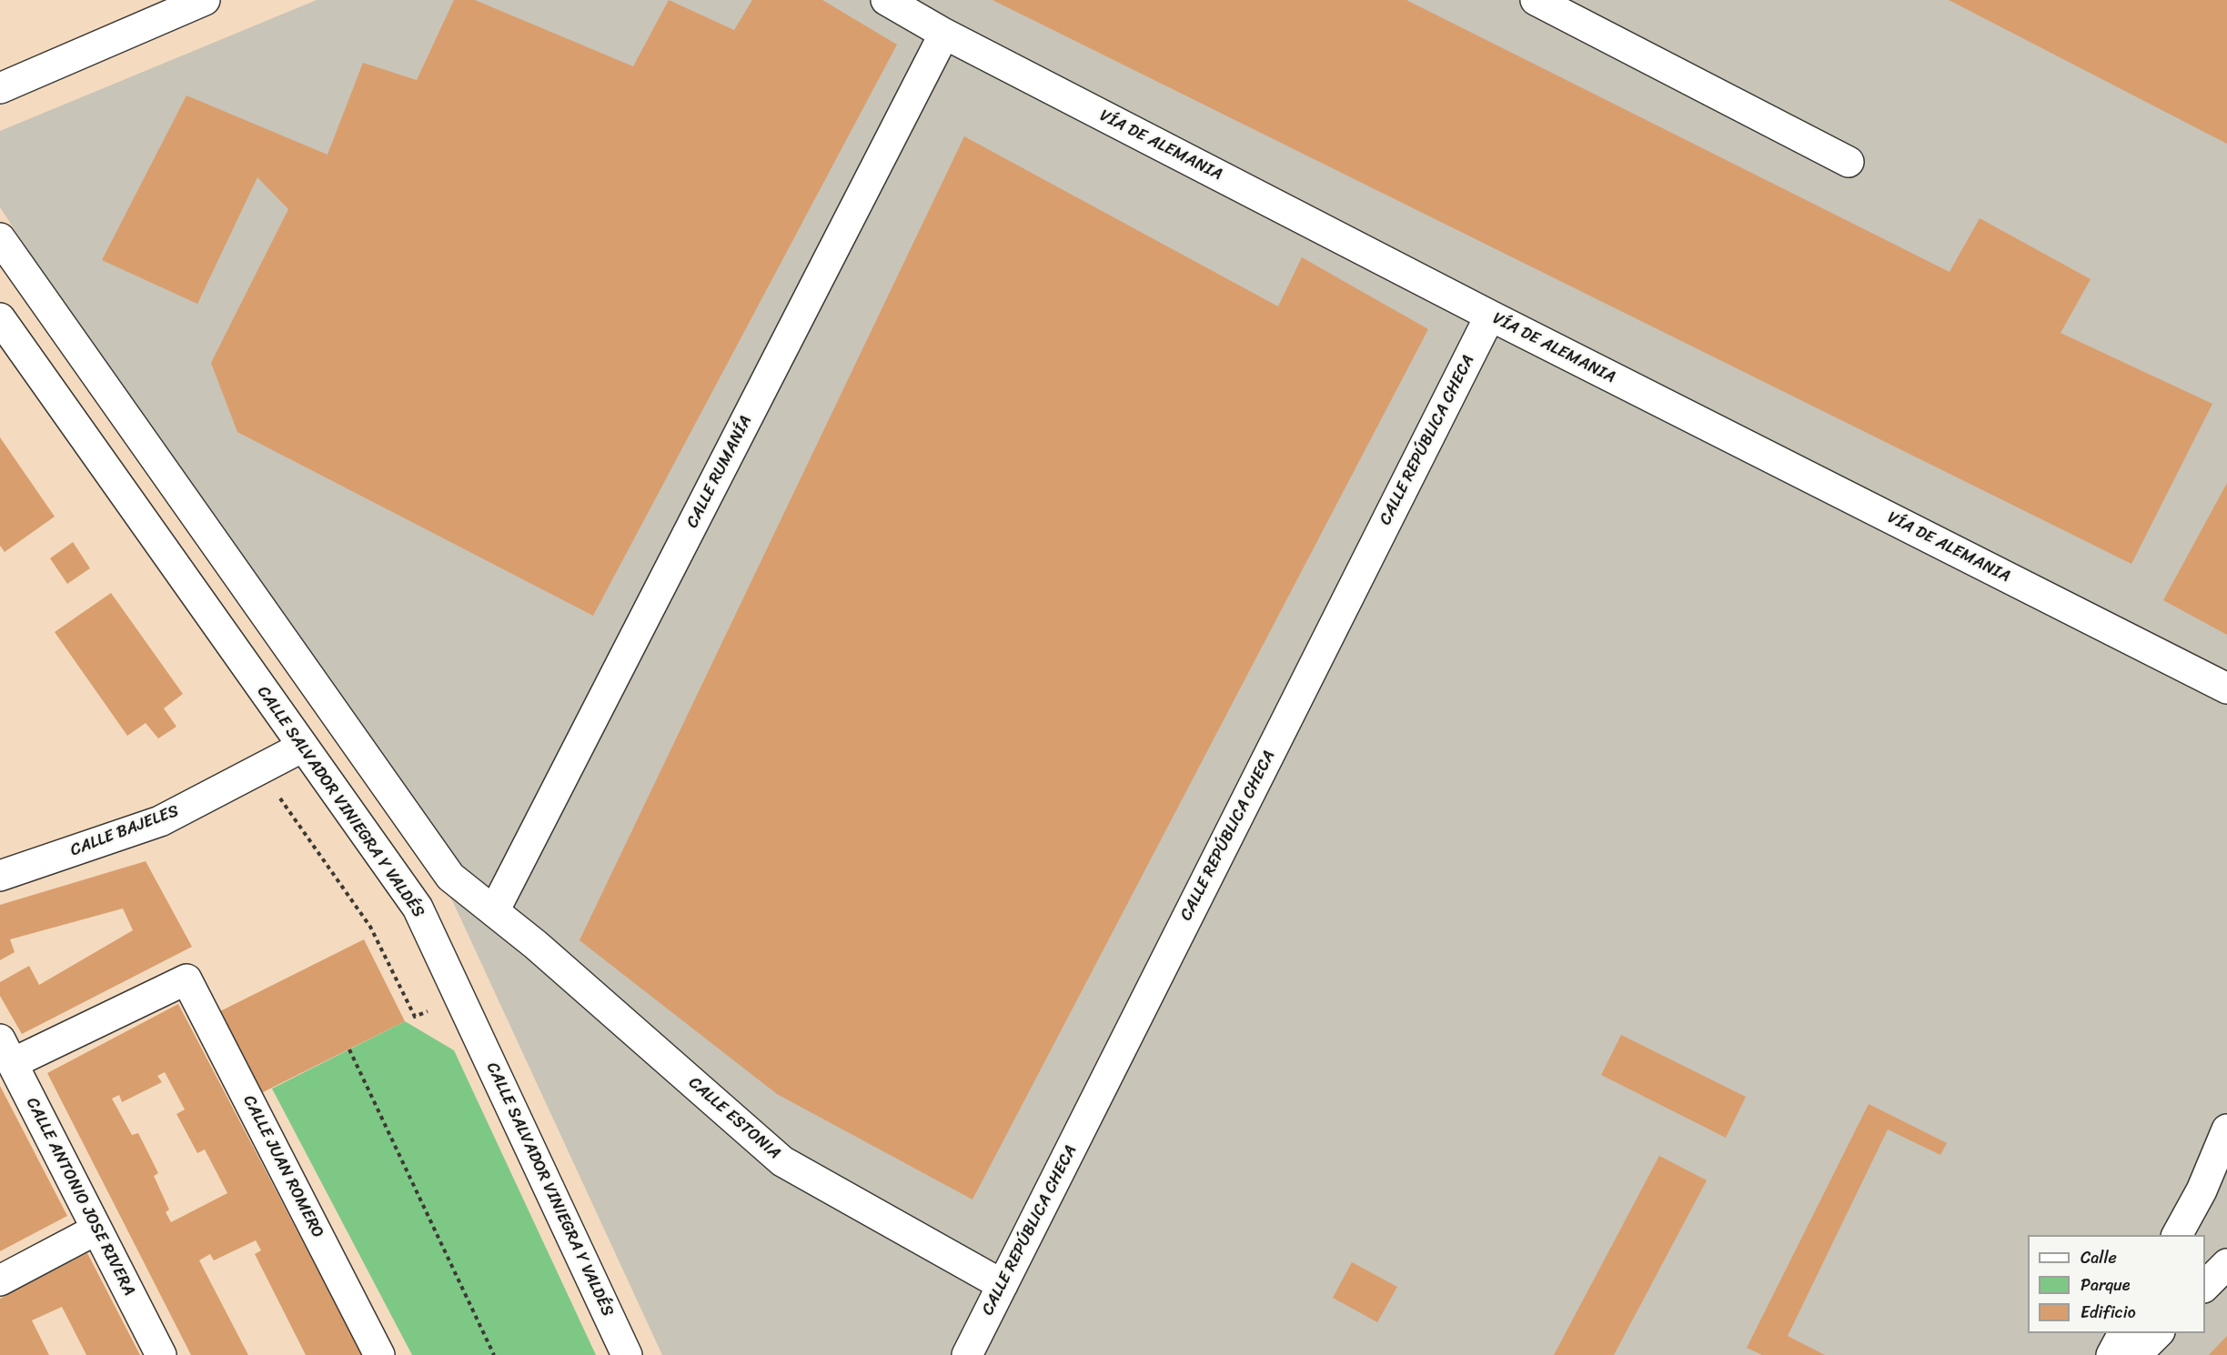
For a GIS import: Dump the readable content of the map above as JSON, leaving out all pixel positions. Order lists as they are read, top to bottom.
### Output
{
  "streets": {
    "street": [
      "VÍA DE ALEMANIA",
      "CALLE REPÚBLICA CHECA",
      "CALLE RUMANÍA",
      "CALLE SALVADOR VINIEGRA Y VALDÉS",
      "CALLE BAJELES",
      "CALLE ESTONIA",
      "CALLE JUAN ROMERO",
      "CALLE ANTONIO JOSE RIVERA"
    ]
  },
  "crossings": [
    ["VÍA DE ALEMANIA", "CALLE REPÚBLICA CHECA"],
    ["VÍA DE ALEMANIA", "CALLE RUMANÍA"],
    ["CALLE REPÚBLICA CHECA", "CALLE ESTONIA"],
    ["CALLE RUMANÍA", "CALLE ESTONIA"],
    ["CALLE SALVADOR VINIEGRA Y VALDÉS", "CALLE BAJELES"],
    ["CALLE JUAN ROMERO", "CALLE ANTONIO JOSE RIVERA"]
  ],
  "legend": ["Calle", "Parque", "Edificio"]
}
